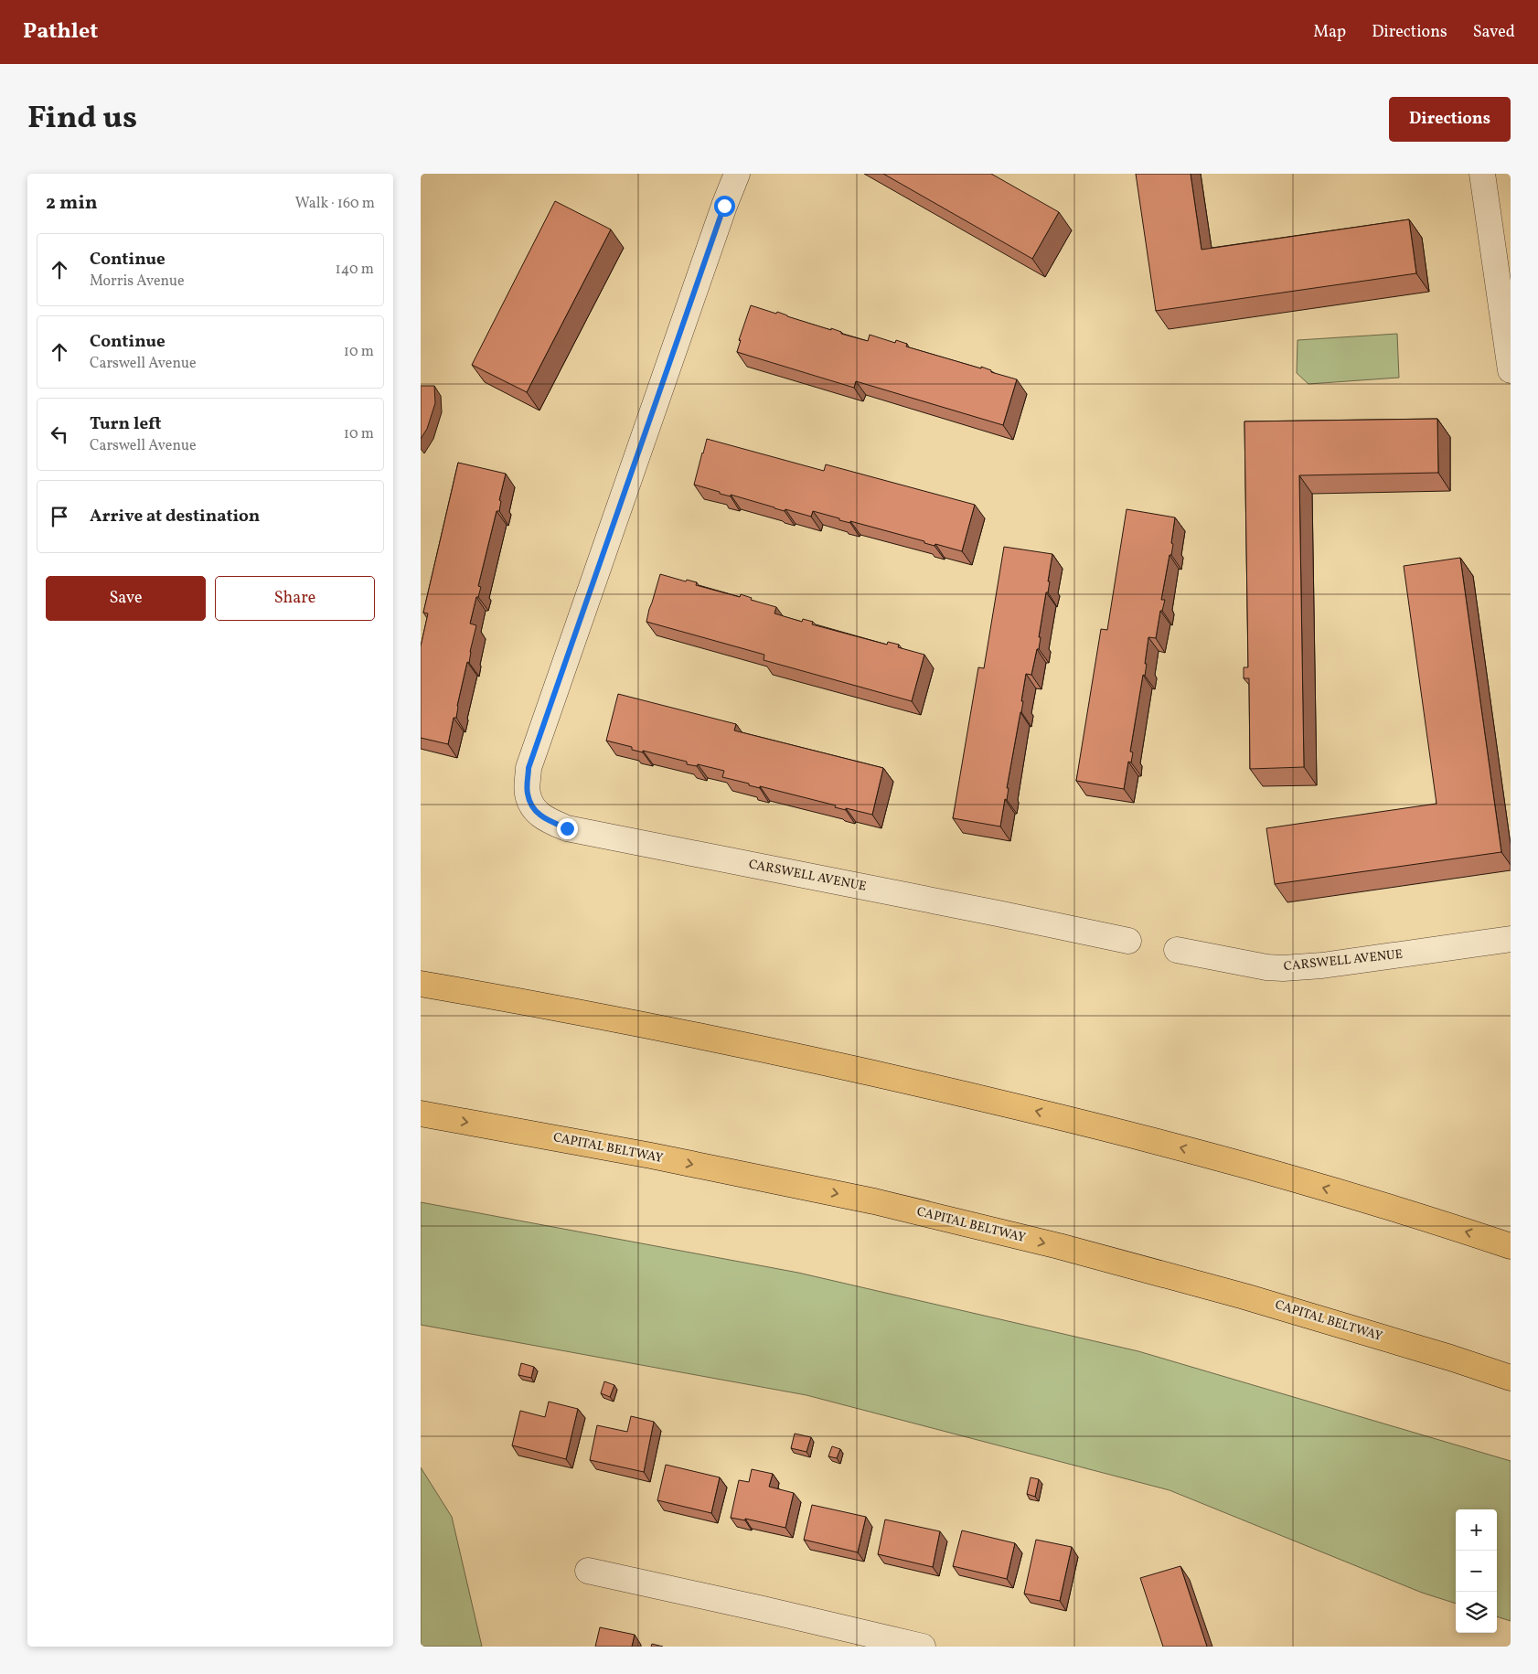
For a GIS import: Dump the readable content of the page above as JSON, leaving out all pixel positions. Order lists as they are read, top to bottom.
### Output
{
  "streets": {
    "highway": ["CAPITAL BELTWAY"],
    "street": ["CARSWELL AVENUE"]
  },
  "page": {
    "header": "Pathlet",
    "nav": ["Map", "Directions", "Saved"],
    "title": "Find us",
    "buttons": [
      "Directions",
      ["Save", "Share"]
    ],
    "heading": ["2 min", "Walk · 160 m"],
    "list": [
      ["Continue", "Morris Avenue", "140 m"],
      ["Continue", "Carswell Avenue", "10 m"],
      ["Turn left", "Carswell Avenue", "10 m"],
      "Arrive at destination"
    ],
    "map_buttons": ["+", "−"]
  }
}
